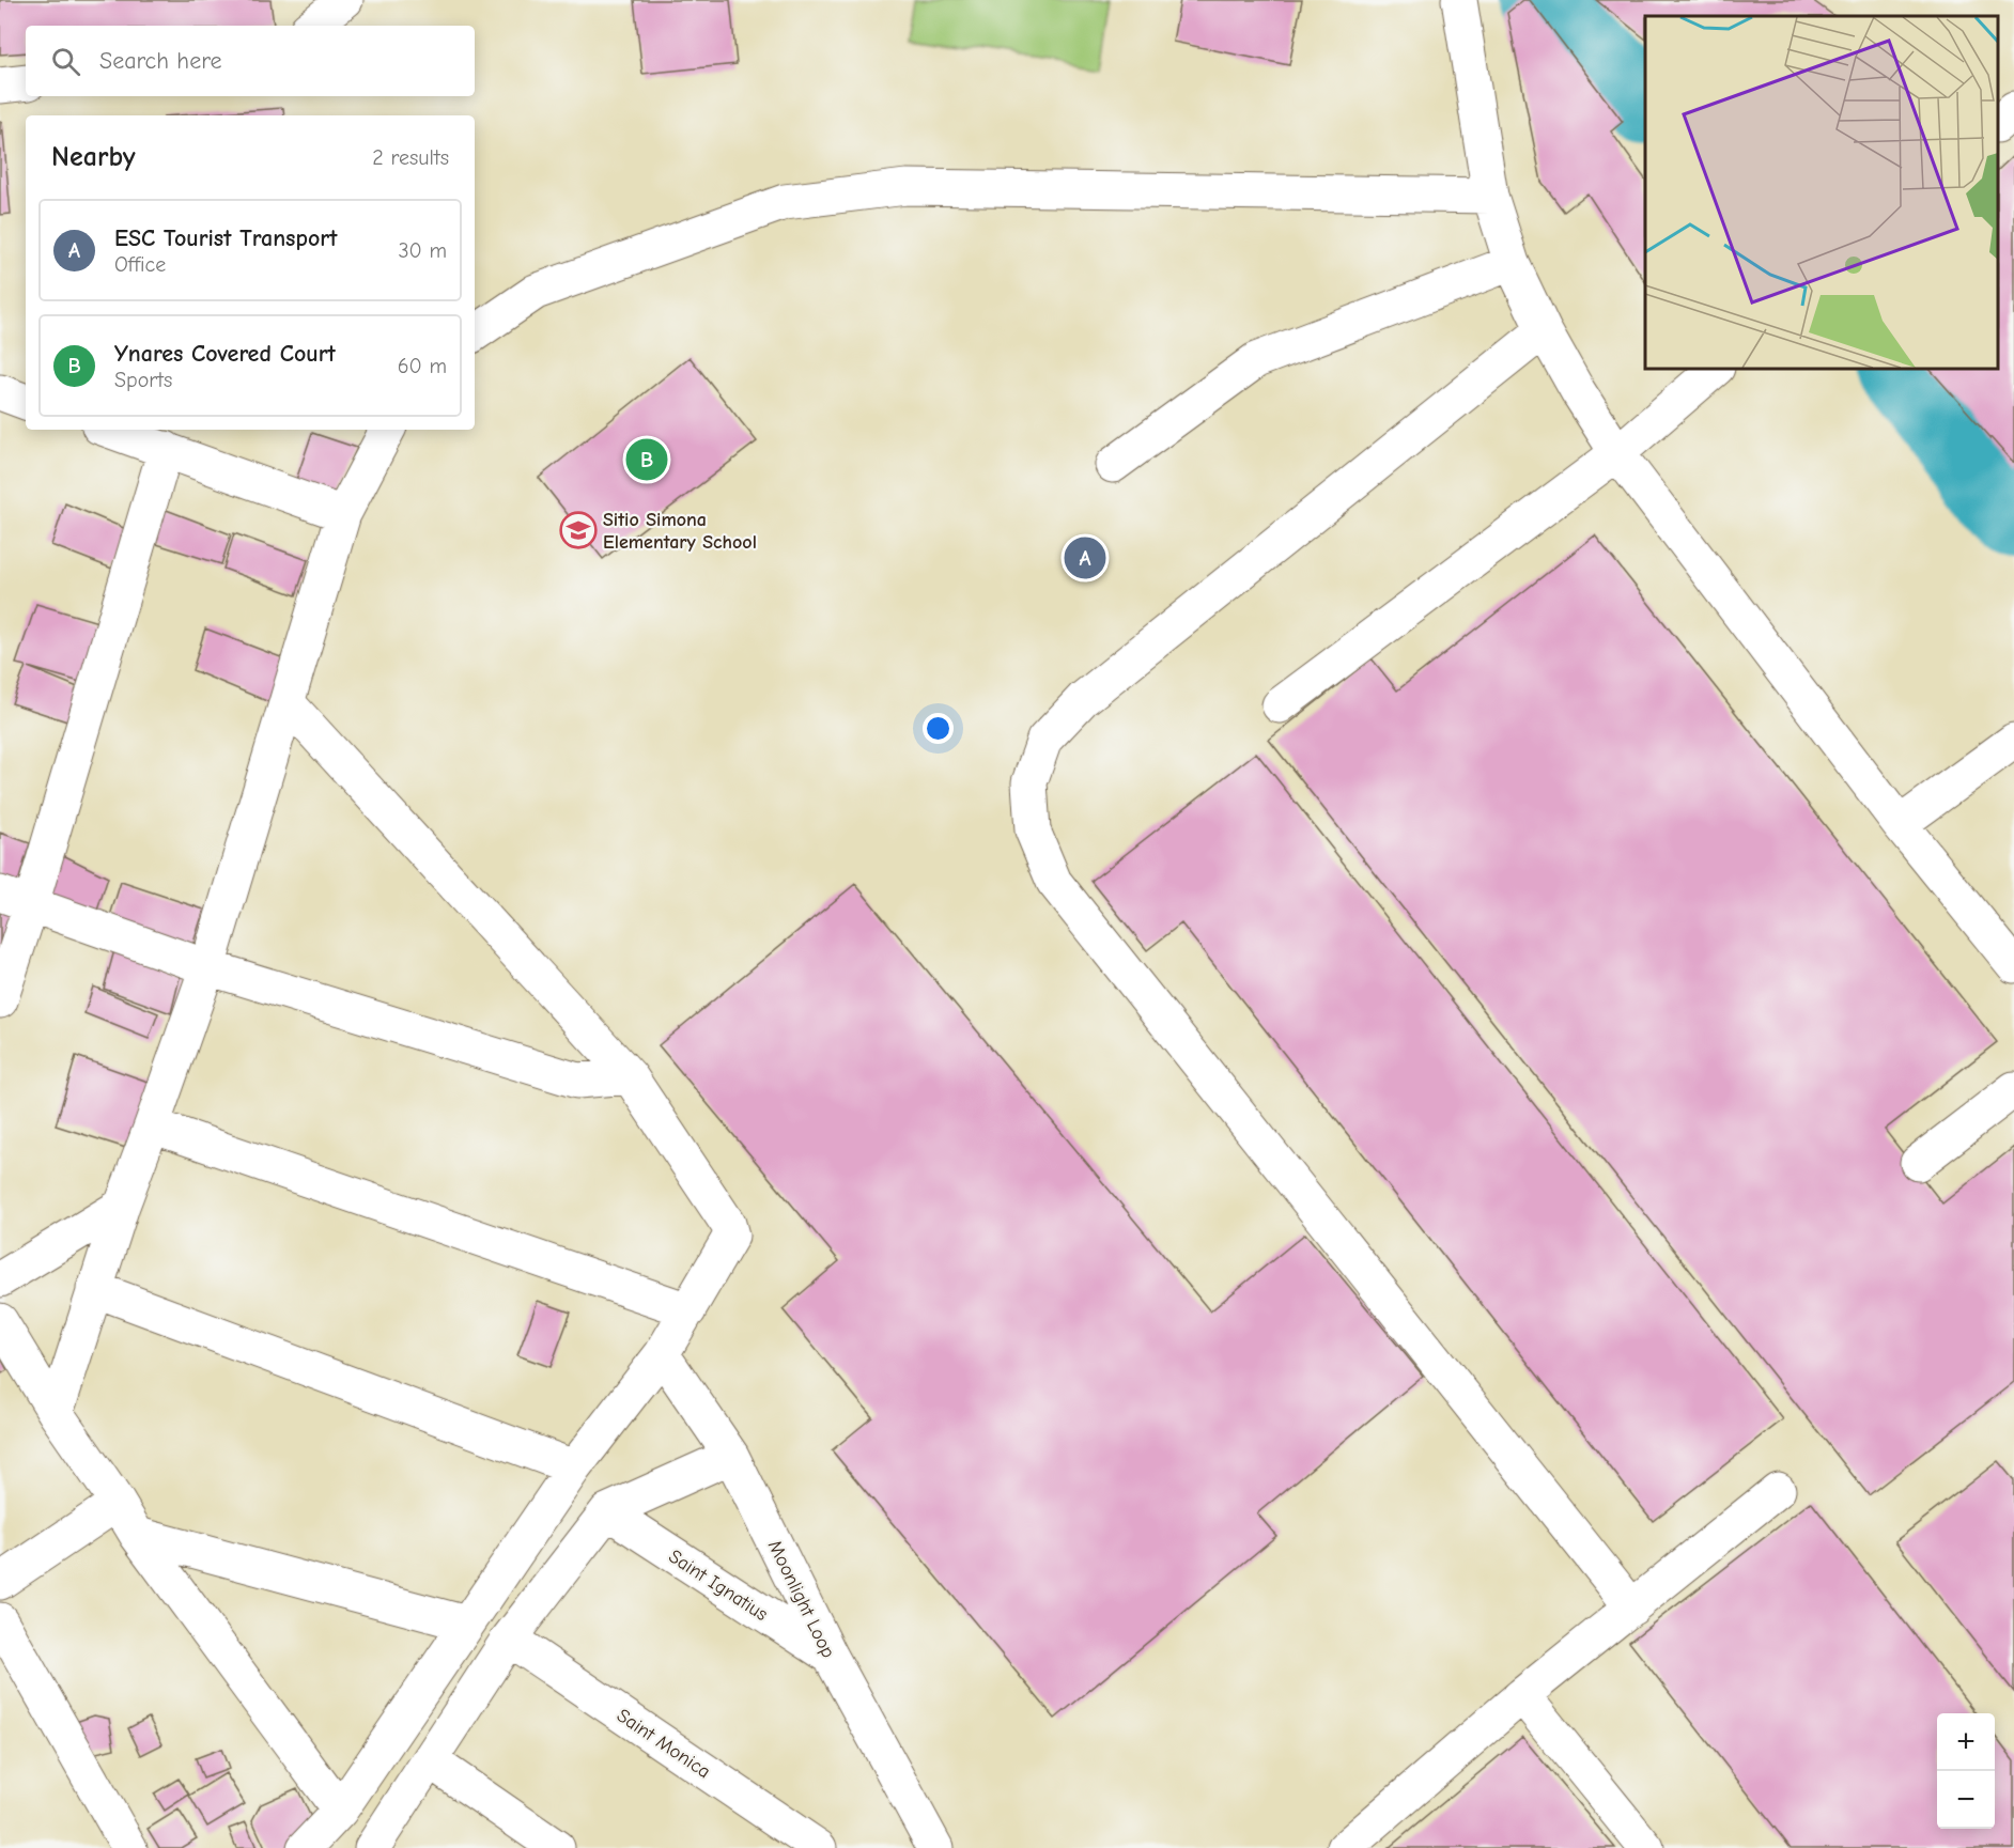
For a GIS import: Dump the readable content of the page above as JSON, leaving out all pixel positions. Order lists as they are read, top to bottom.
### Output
{
  "streets": {
    "street": ["Saint Ignatius", "Moonlight Loop", "Saint Monica"]
  },
  "crossings": [
    ["Saint Ignatius", "Moonlight Loop"]
  ],
  "places": {
    "school or university": ["Sitio Simona Elementary School"]
  },
  "page": {
    "search": "Search here",
    "heading": ["Nearby", "2 results"],
    "list": [
      {
        "mark": "A",
        "name": "ESC Tourist Transport",
        "note": "Office",
        "value": "30 m"
      },
      {
        "mark": "B",
        "name": "Ynares Covered Court",
        "note": "Sports",
        "value": "60 m"
      }
    ],
    "pins": ["B", "A"],
    "map_buttons": ["+", "−"]
  }
}
